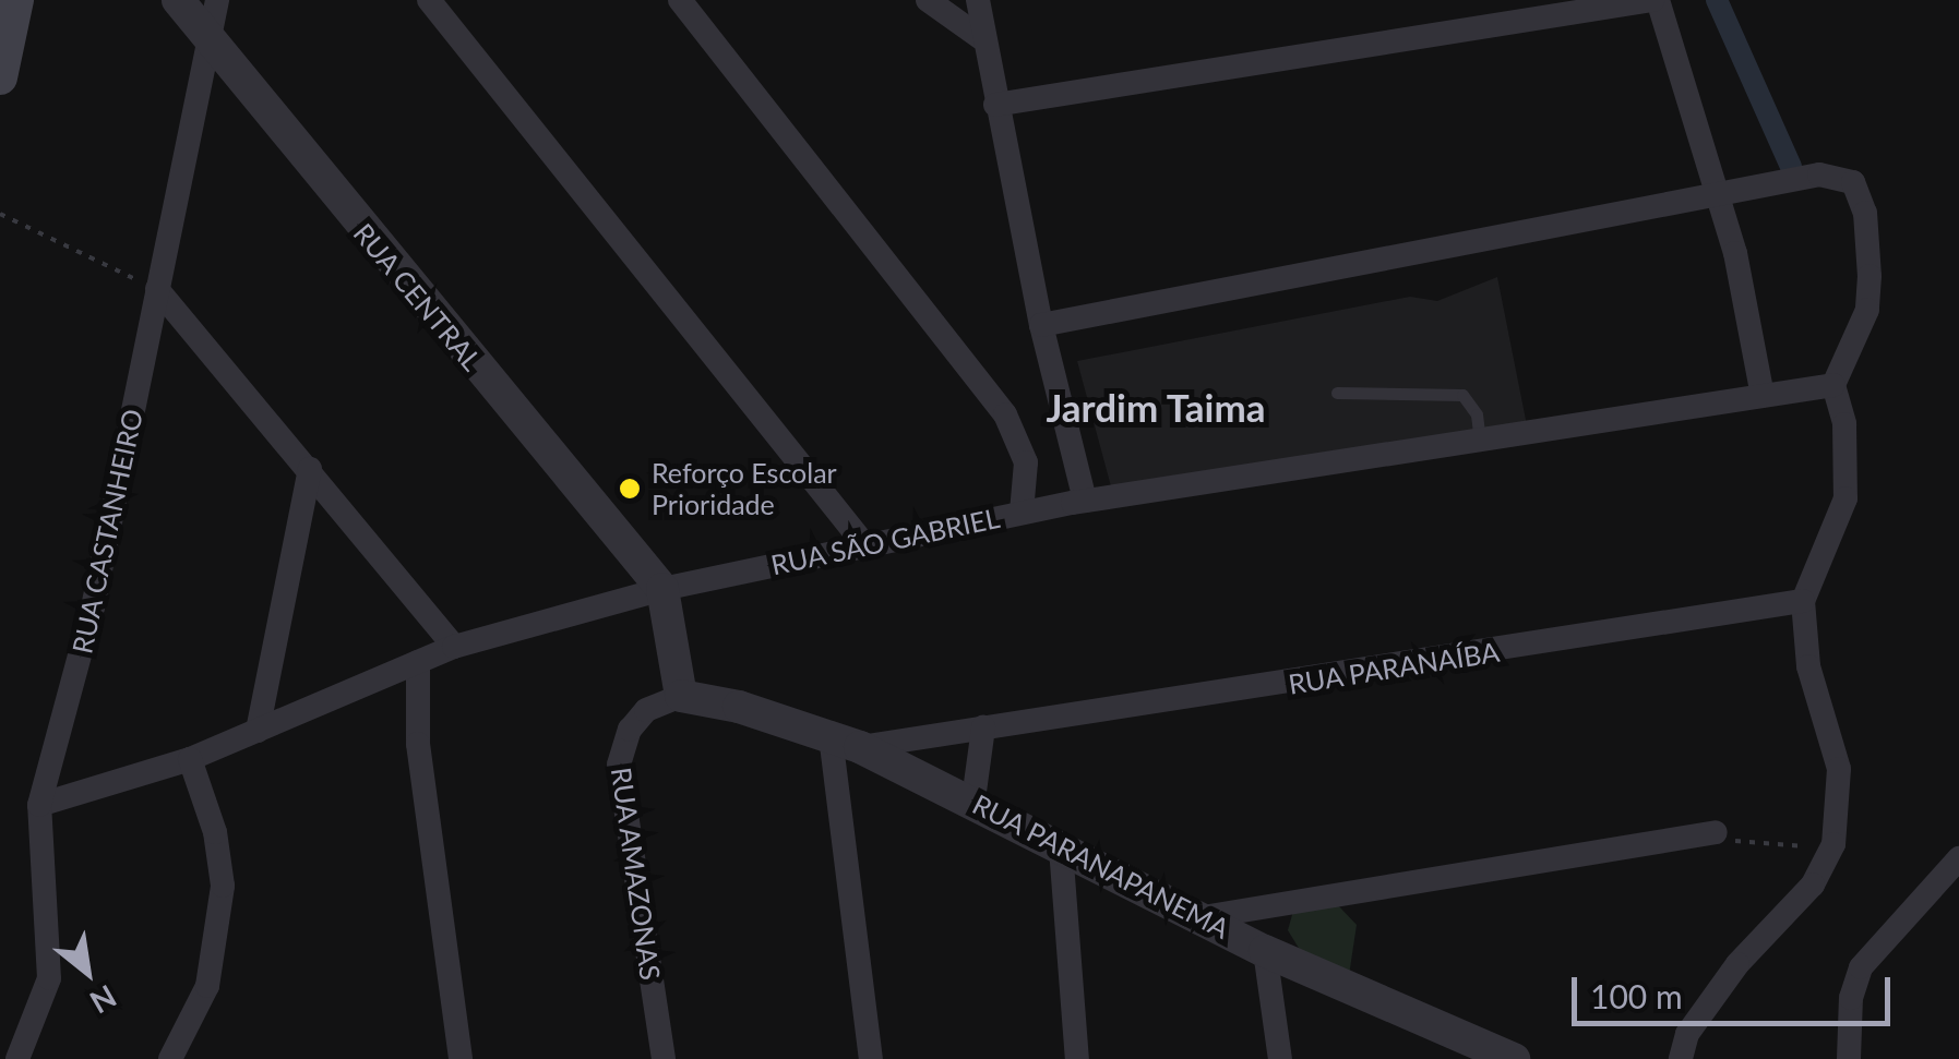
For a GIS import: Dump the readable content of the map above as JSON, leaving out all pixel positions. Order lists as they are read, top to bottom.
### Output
{
  "streets": {
    "street": [
      "RUA CENTRAL",
      "RUA CASTANHEIRO",
      "RUA SÃO GABRIEL",
      "RUA PARANAÍBA",
      "RUA PARANAPANEMA",
      "RUA AMAZONAS"
    ]
  },
  "crossings": [
    ["RUA CENTRAL", "RUA CASTANHEIRO"],
    ["RUA CENTRAL", "RUA SÃO GABRIEL"],
    ["RUA CASTANHEIRO", "RUA SÃO GABRIEL"],
    ["RUA PARANAÍBA", "RUA PARANAPANEMA"],
    ["RUA PARANAPANEMA", "RUA AMAZONAS"]
  ],
  "districts": ["Jardim Taima"],
  "places": ["Reforço Escolar Prioridade"],
  "scale_bar": "100 m",
  "north": "bottom right"
}
